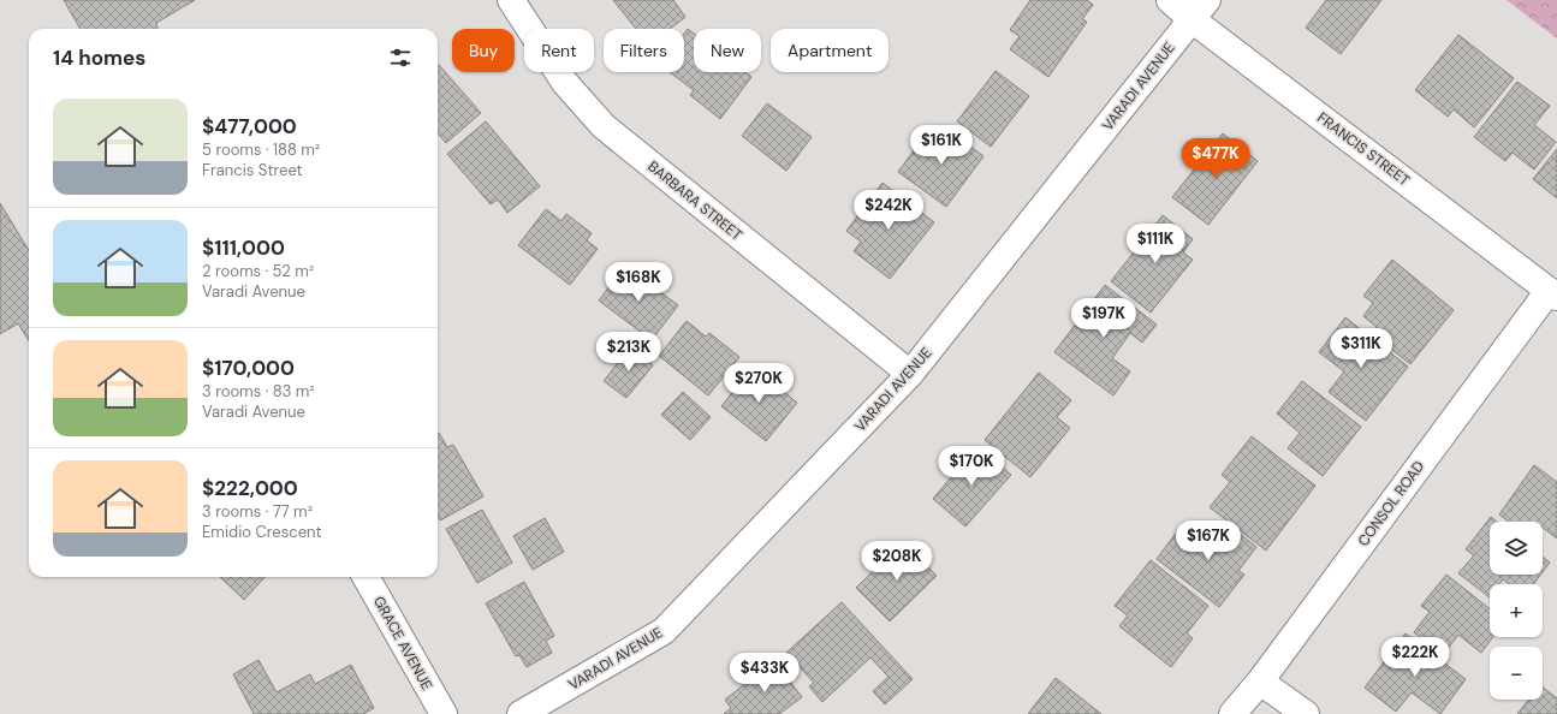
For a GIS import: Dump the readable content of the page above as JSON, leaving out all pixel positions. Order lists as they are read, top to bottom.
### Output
{
  "streets": {
    "street": [
      "VARADI AVENUE",
      "FRANCIS STREET",
      "BARBARA STREET",
      "CONSOL ROAD",
      "GRACE AVENUE"
    ]
  },
  "crossings": [
    ["VARADI AVENUE", "FRANCIS STREET"],
    ["VARADI AVENUE", "BARBARA STREET"],
    ["FRANCIS STREET", "CONSOL ROAD"]
  ],
  "page": {
    "chip": [
      "Buy",
      "Rent",
      "Filters",
      "New",
      "Apartment"
    ],
    "heading": "14 homes",
    "list": [
      {
        "name": "$477,000",
        "note": "5 rooms · 188 m² · Francis Street"
      },
      {
        "name": "$111,000",
        "note": "2 rooms · 52 m² · Varadi Avenue"
      },
      {
        "name": "$170,000",
        "note": "3 rooms · 83 m² · Varadi Avenue"
      },
      {
        "name": "$222,000",
        "note": "3 rooms · 77 m² · Emidio Crescent"
      }
    ],
    "price": [
      "$161K",
      "$477K",
      "$242K",
      "$111K",
      "$168K",
      "$197K",
      "$311K",
      "$213K",
      "$270K",
      "$170K",
      "$167K",
      "$208K",
      "$222K",
      "$433K"
    ],
    "map_buttons": ["+", "−"]
  }
}
